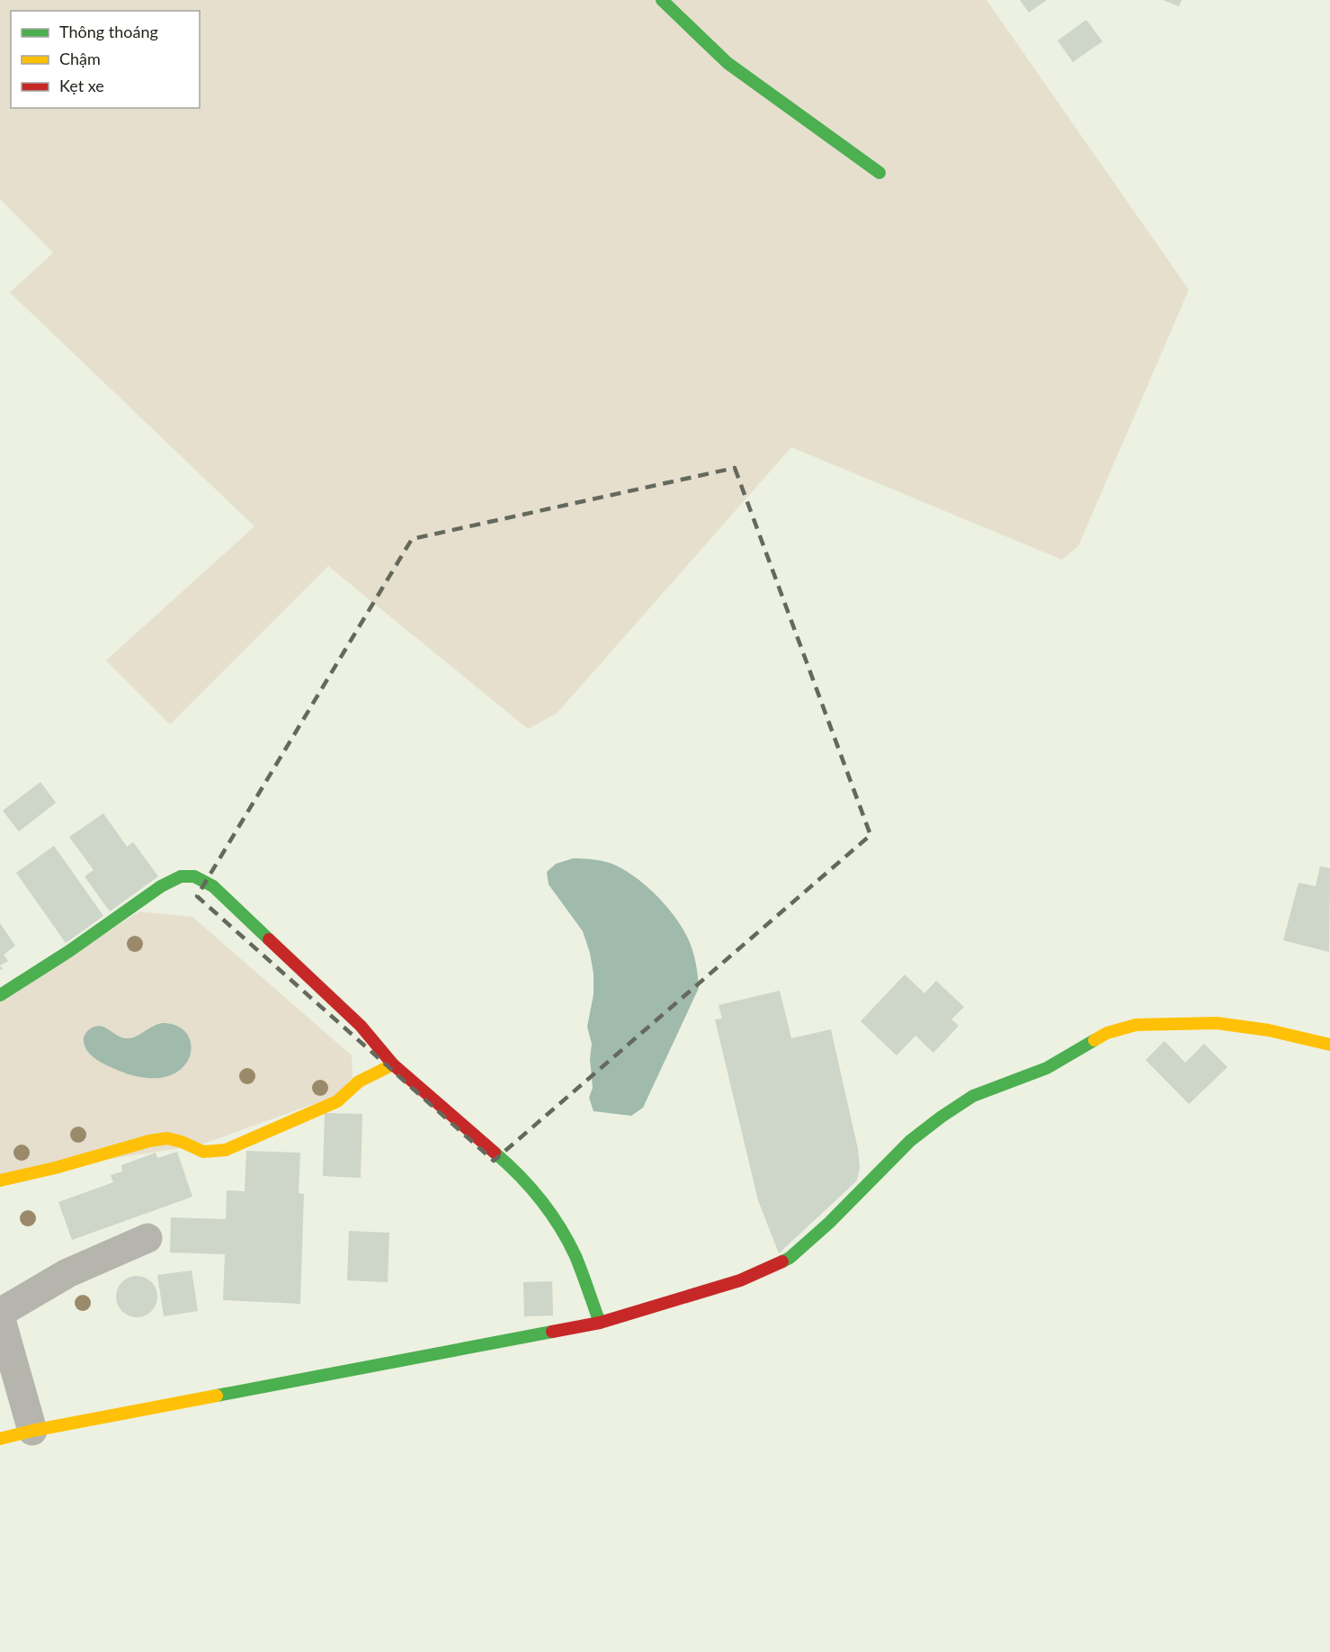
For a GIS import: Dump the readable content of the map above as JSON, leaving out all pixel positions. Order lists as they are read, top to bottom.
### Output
{
  "legend": ["Thông thoáng", "Chậm", "Kẹt xe"]
}
